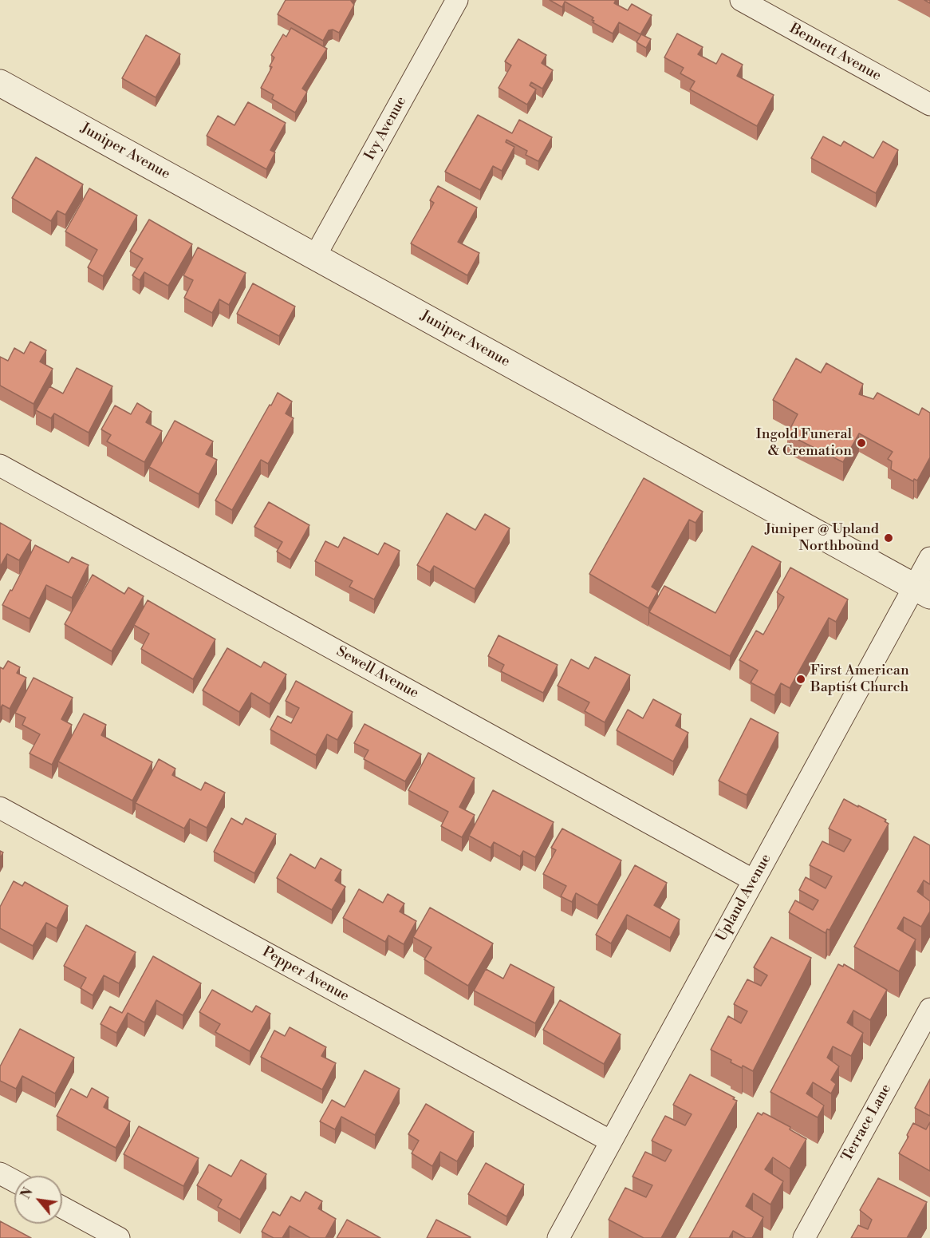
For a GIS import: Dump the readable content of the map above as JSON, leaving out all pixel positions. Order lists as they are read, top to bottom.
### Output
{
  "streets": {
    "street": [
      "Bennett Avenue",
      "Ivy Avenue",
      "Juniper Avenue",
      "Sewell Avenue",
      "Upland Avenue",
      "Pepper Avenue",
      "Terrace Lane"
    ]
  },
  "crossings": [
    ["Ivy Avenue", "Juniper Avenue"],
    ["Juniper Avenue", "Upland Avenue"],
    ["Sewell Avenue", "Upland Avenue"],
    ["Upland Avenue", "Pepper Avenue"]
  ],
  "places": ["Ingold Funeral & Cremation", "Juniper @ Upland Northbound", "First American Baptist Church"],
  "north": "top left"
}
